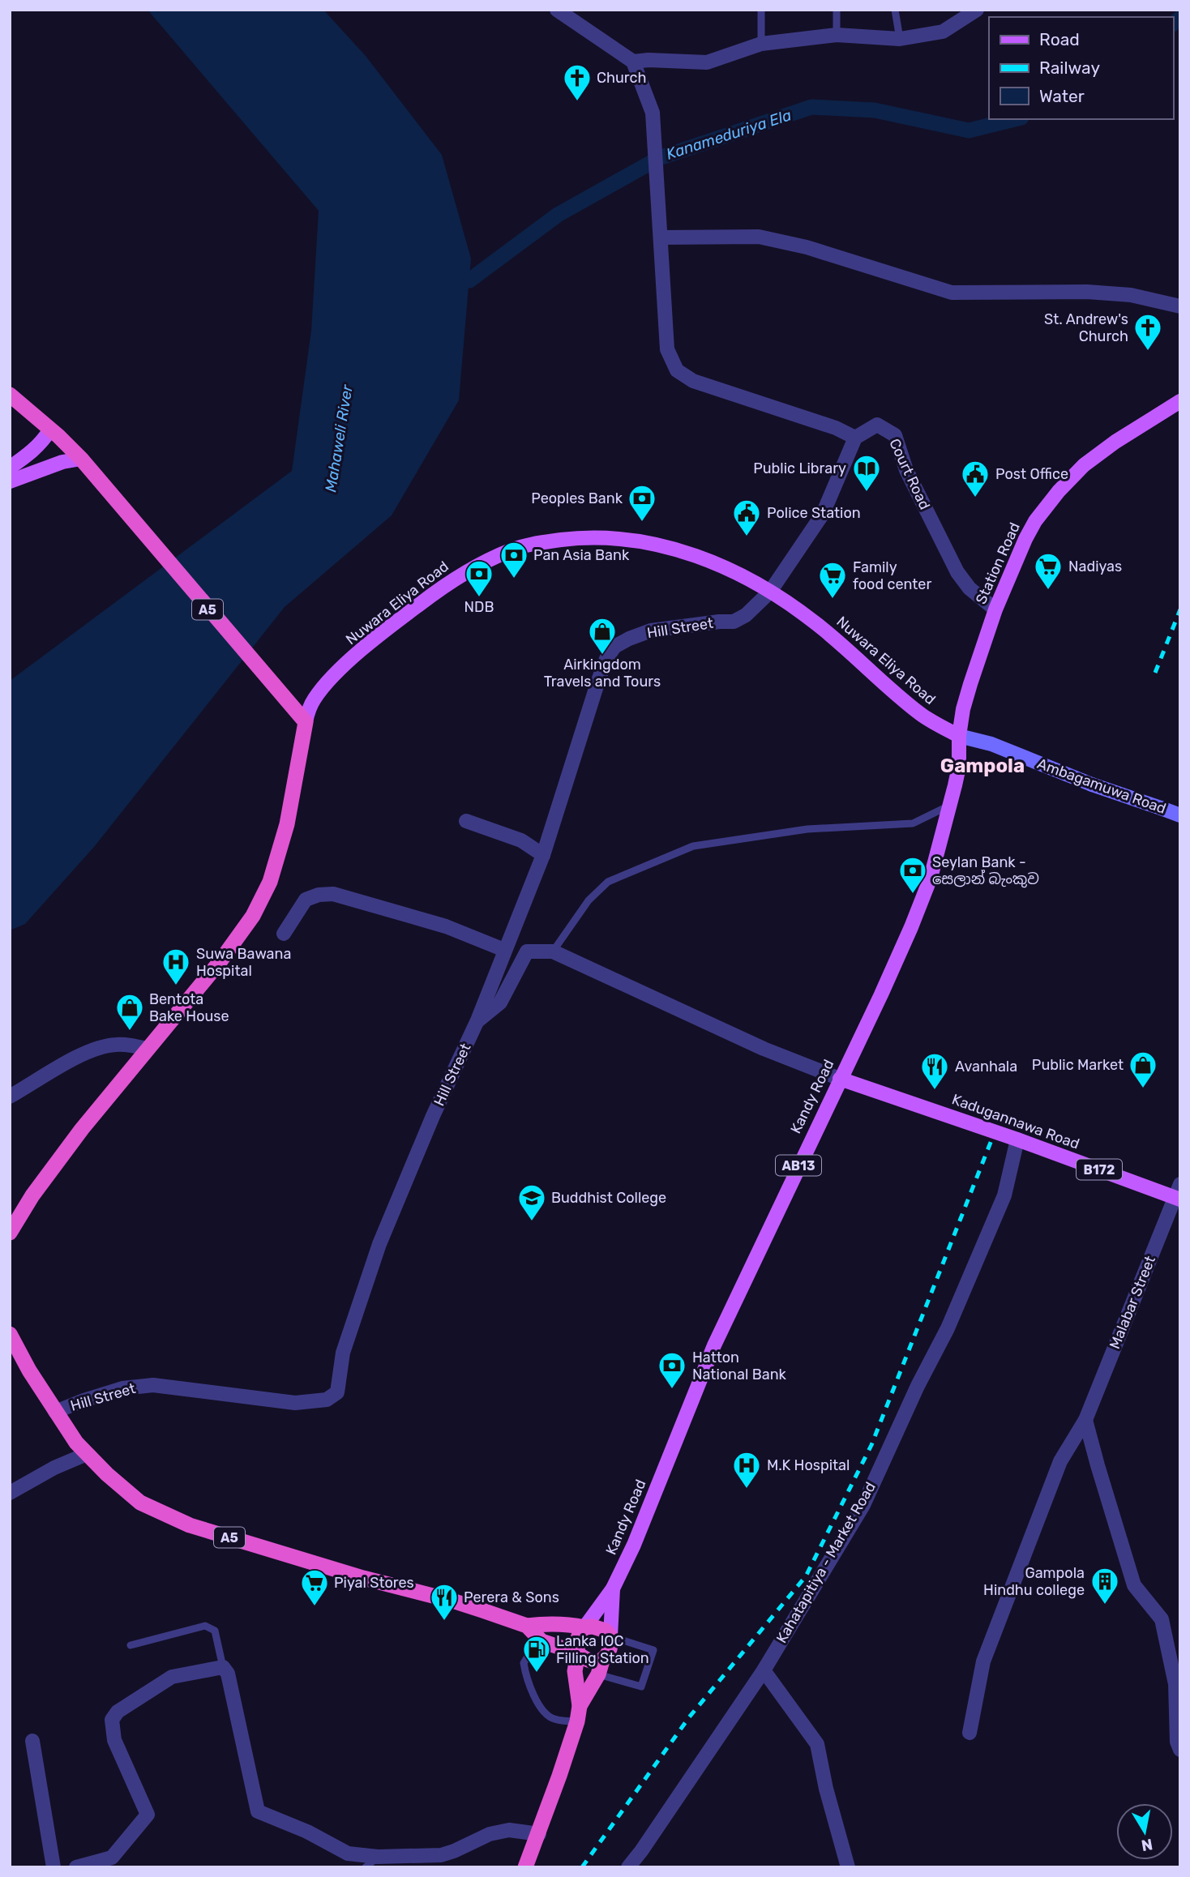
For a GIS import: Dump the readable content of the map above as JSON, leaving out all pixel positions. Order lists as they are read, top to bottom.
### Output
{
  "streets": {
    "highway": ["A5"],
    "main road": [
      "Station Road",
      "Nuwara Eliya Road",
      "Ambagamuwa Road",
      "Kandy Road",
      "Kadugannawa Road",
      "AB13",
      "B172"
    ],
    "street": [
      "Court Road",
      "Hill Street",
      "Malabar Street",
      "Kahatapitiya - Market Road"
    ]
  },
  "crossings": [
    ["Court Road", "Station Road"],
    ["Station Road", "Nuwara Eliya Road"],
    ["Station Road", "Ambagamuwa Road"],
    ["Station Road", "Kandy Road"],
    ["Nuwara Eliya Road", "A5"],
    ["Nuwara Eliya Road", "Hill Street"],
    ["Nuwara Eliya Road", "Ambagamuwa Road"],
    ["Nuwara Eliya Road", "Kandy Road"],
    ["A5", "Hill Street"],
    ["A5", "Kandy Road"],
    ["Ambagamuwa Road", "Kandy Road"],
    ["Kandy Road", "Kadugannawa Road"],
    ["Kadugannawa Road", "Malabar Street"],
    ["Kadugannawa Road", "Kahatapitiya - Market Road"]
  ],
  "districts": ["Gampola"],
  "water": ["Kanameduriya Ela", "Mahaweli River"],
  "places": {
    "church": ["Church", "St. Andrew's Church"],
    "library": ["Public Library"],
    "public building": ["Post Office", "Police Station"],
    "bank": [
      "Peoples Bank",
      "Pan Asia Bank",
      "NDB",
      "Seylan Bank - සෙලාන් බැංකුව",
      "Hatton National Bank"
    ],
    "supermarket": ["Nadiyas", "Family food center", "Piyal Stores"],
    "shop": ["Airkingdom Travels and Tours", "Bentota Bake House", "Public Market"],
    "hospital": ["Suwa Bawana Hospital", "M.K Hospital"],
    "restaurant": ["Avanhala", "Perera & Sons"],
    "school or university": ["Buddhist College"],
    "building": ["Gampola Hindhu college"],
    "fuel station": ["Lanka IOC Filling Station"]
  },
  "legend": ["Road", "Railway", "Water"],
  "north": "bottom"
}
